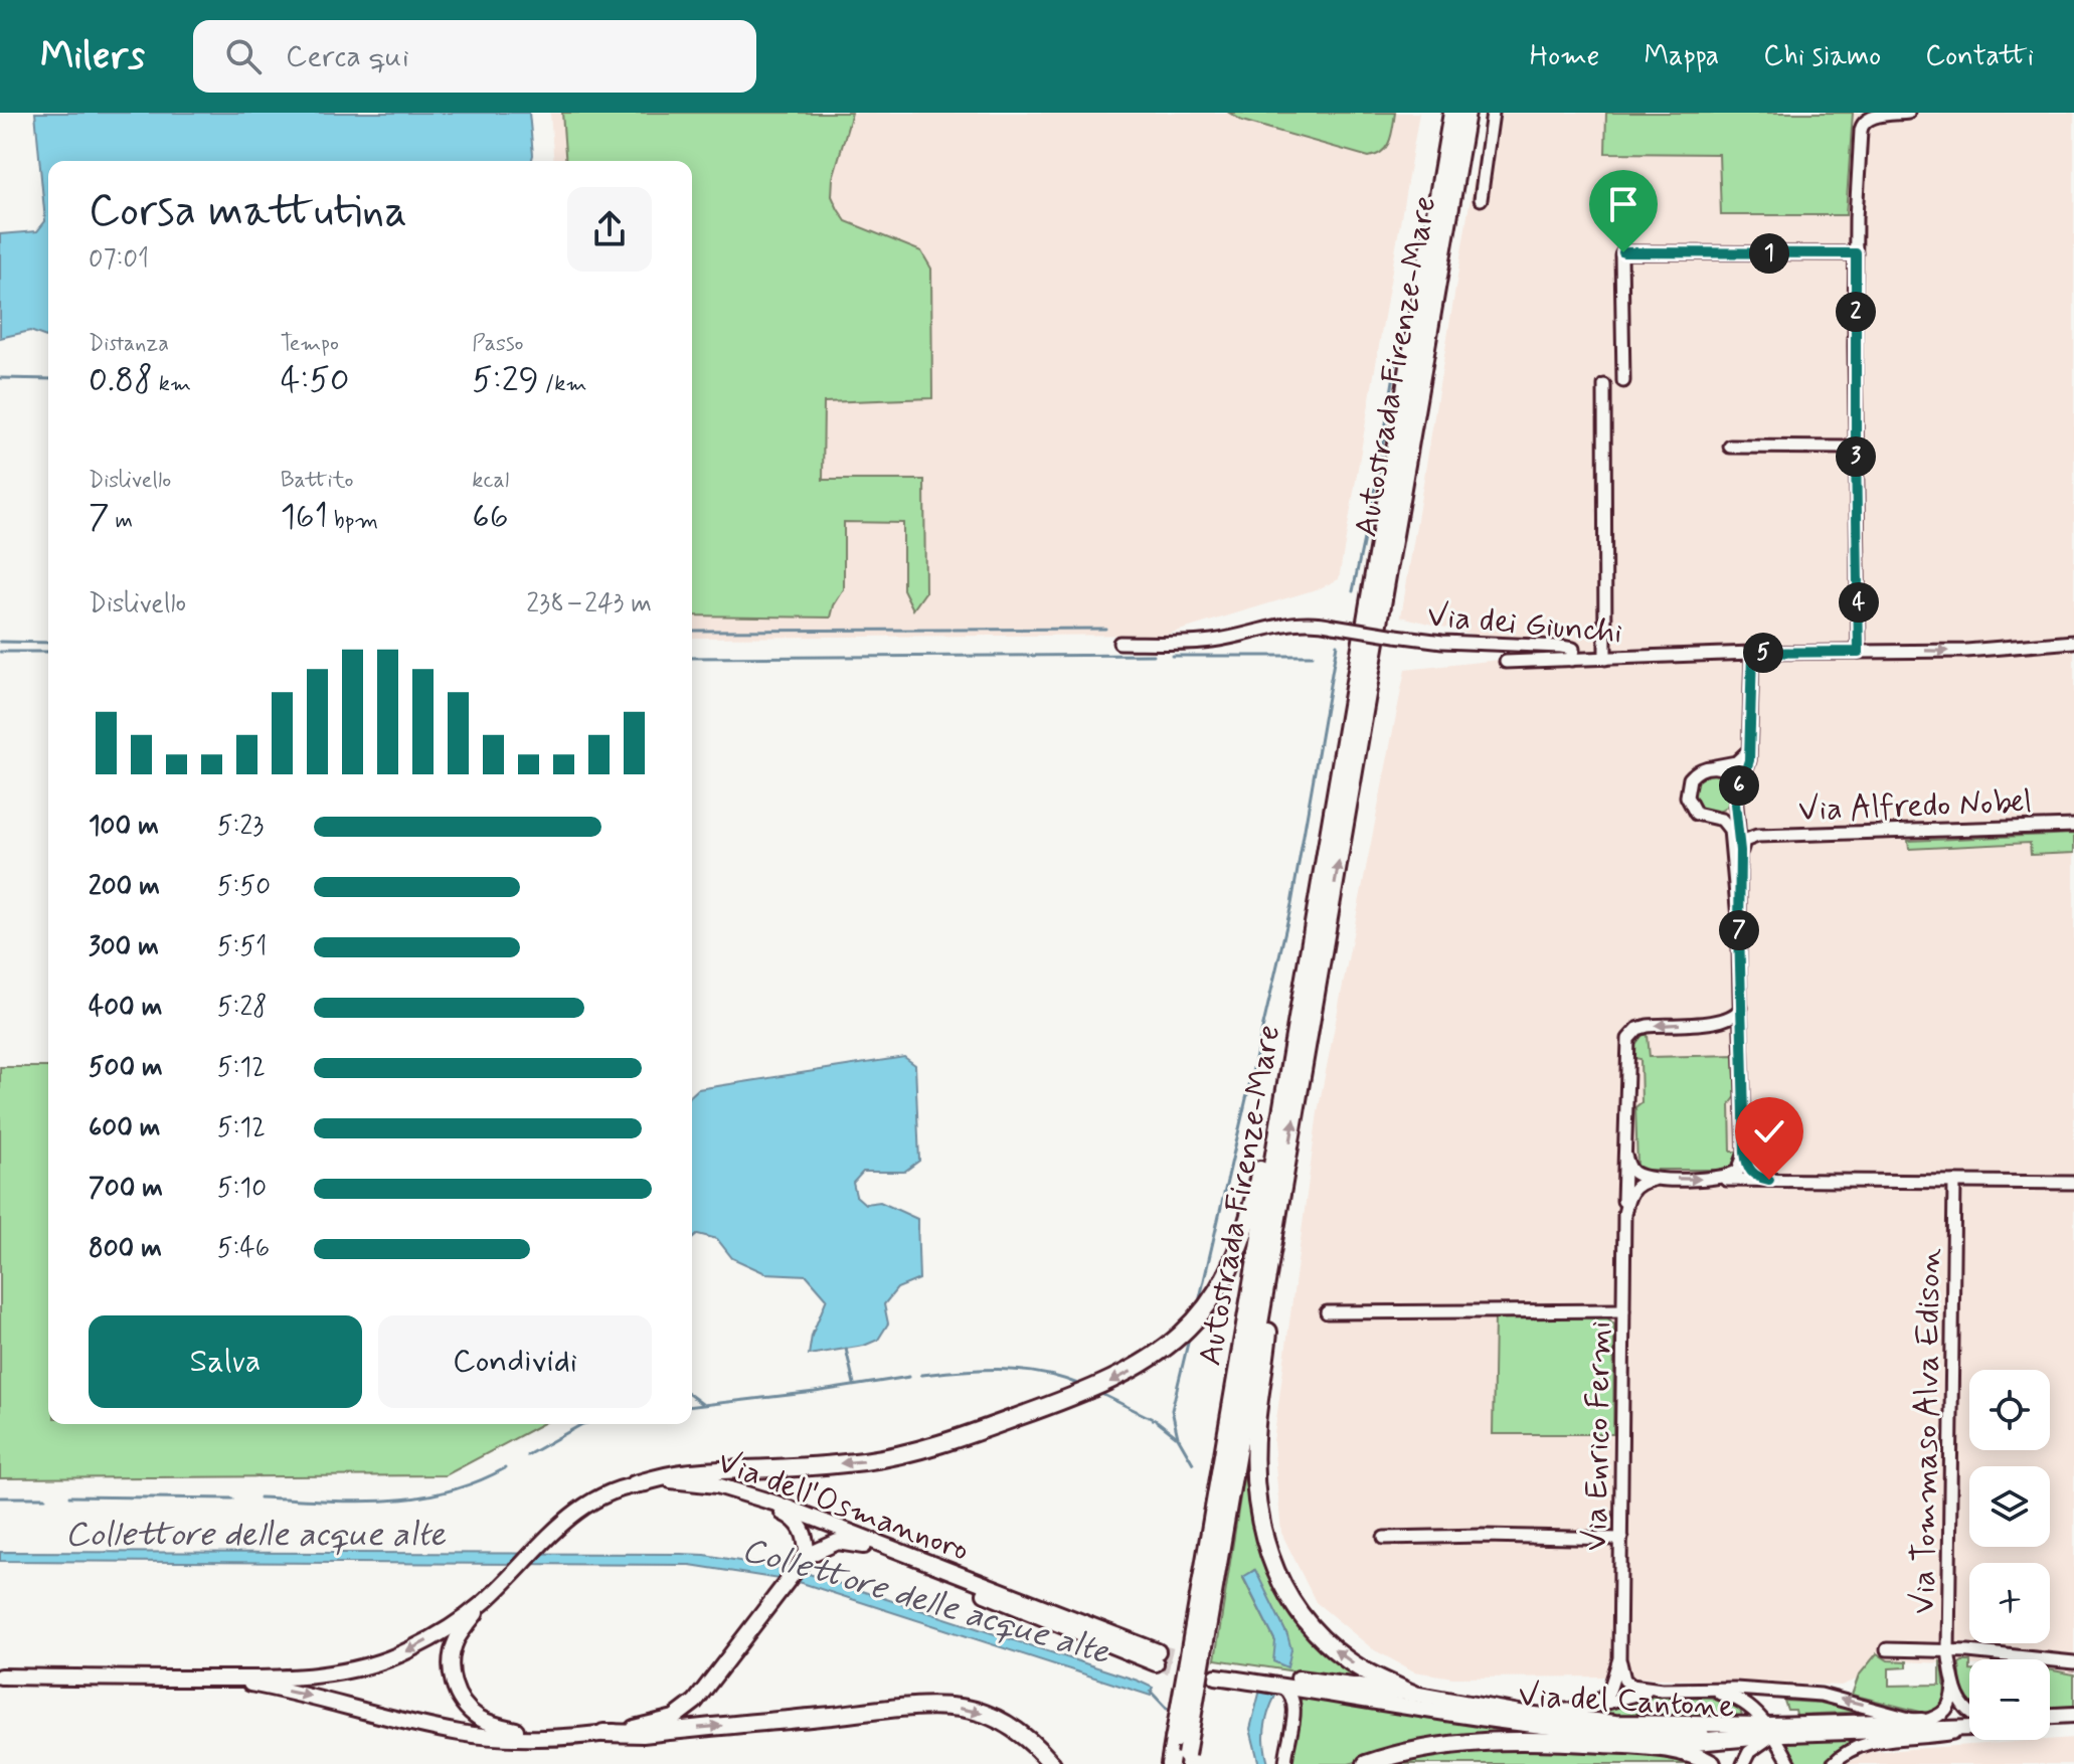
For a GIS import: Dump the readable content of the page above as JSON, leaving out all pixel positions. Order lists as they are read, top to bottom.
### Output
{
  "streets": {
    "highway": ["Autostrada Firenze-Mare"],
    "main road": ["Via dell'Osmannoro", "Via del Cantone"],
    "street": [
      "Via dei Giunchi",
      "Via Alfredo Nobel",
      "Via Tommaso Alva Edison",
      "Via Enrico Fermi"
    ]
  },
  "crossings": [
    ["Via Enrico Fermi", "Via del Cantone"]
  ],
  "water": ["Collettore delle acque alte"],
  "page": {
    "header": "Milers",
    "search": "Cerca qui",
    "nav": [
      "Home",
      "Mappa",
      "Chi siamo",
      "Contatti"
    ],
    "heading": ["Corsa mattutina", "07:01"],
    "pins": [
      "1",
      "2",
      "3",
      "4",
      "5",
      "6",
      "7"
    ],
    "stats": [
      ["Distanza", "0.88 km"],
      ["Tempo", "4:50"],
      ["Passo", "5:29 /km"],
      ["Dislivello", "7 m"],
      ["Battito", "161 bpm"],
      ["kcal", "66"]
    ],
    "chart": ["Dislivello", "238–243 m"],
    "list": [
      {
        "name": "100 m",
        "note": "5:23"
      },
      {
        "name": "200 m",
        "note": "5:50"
      },
      {
        "name": "300 m",
        "note": "5:51"
      },
      {
        "name": "400 m",
        "note": "5:28"
      },
      {
        "name": "500 m",
        "note": "5:12"
      },
      {
        "name": "600 m",
        "note": "5:12"
      },
      {
        "name": "700 m",
        "note": "5:10"
      },
      {
        "name": "800 m",
        "note": "5:46"
      }
    ],
    "buttons": ["Salva", "Condividi"],
    "map_buttons": ["+", "−"]
  }
}
